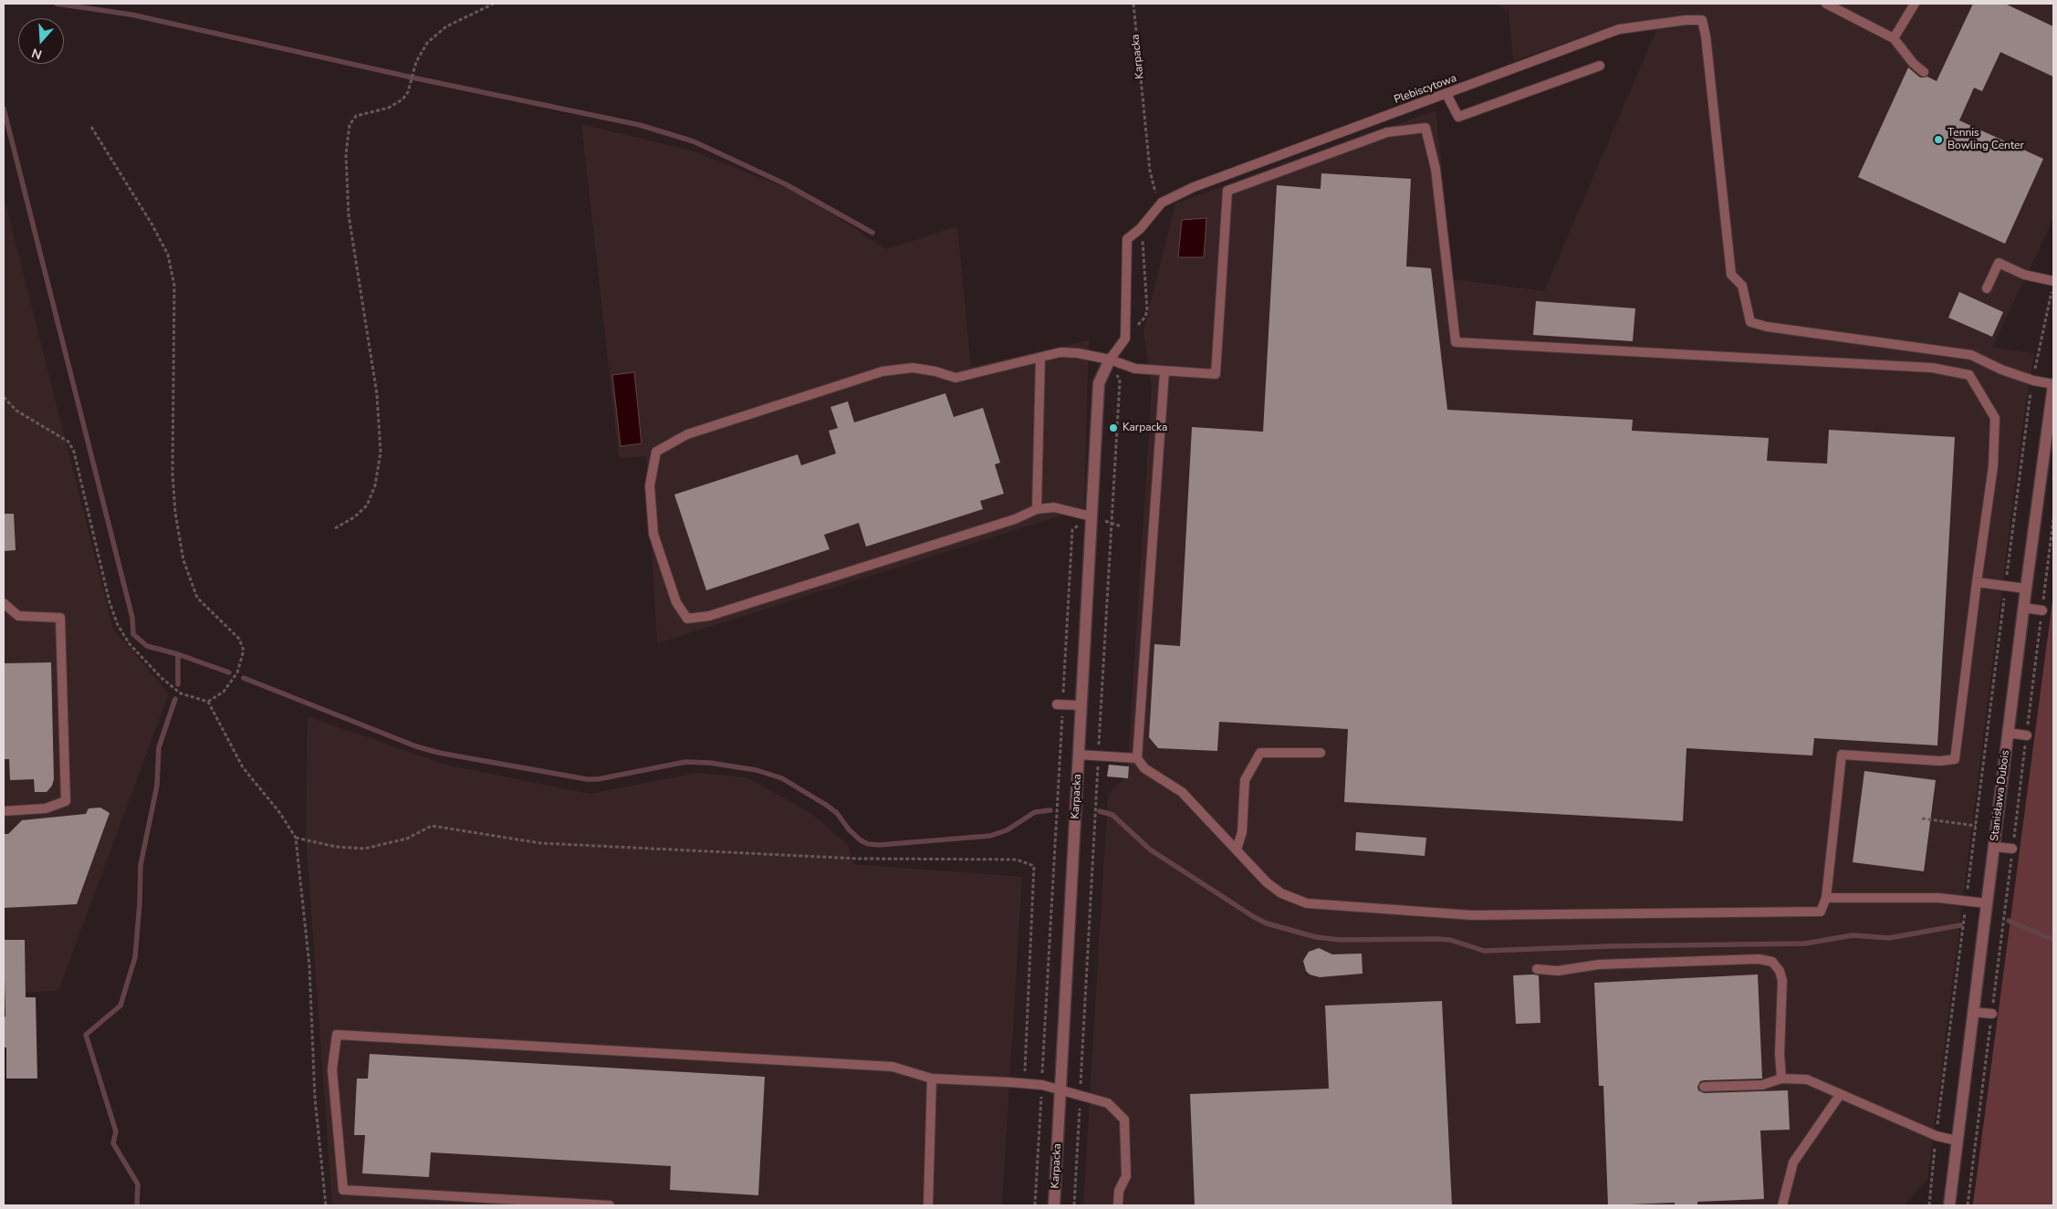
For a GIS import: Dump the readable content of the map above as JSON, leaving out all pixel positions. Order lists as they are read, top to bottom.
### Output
{
  "streets": {
    "street": ["Karpacka", "Stanisława Dubois"],
    "lane": ["Plebiscytowa"]
  },
  "crossings": [
    ["Karpacka", "Plebiscytowa"]
  ],
  "places": ["Tennis Bowling Center", "Karpacka"],
  "north": "bottom"
}
